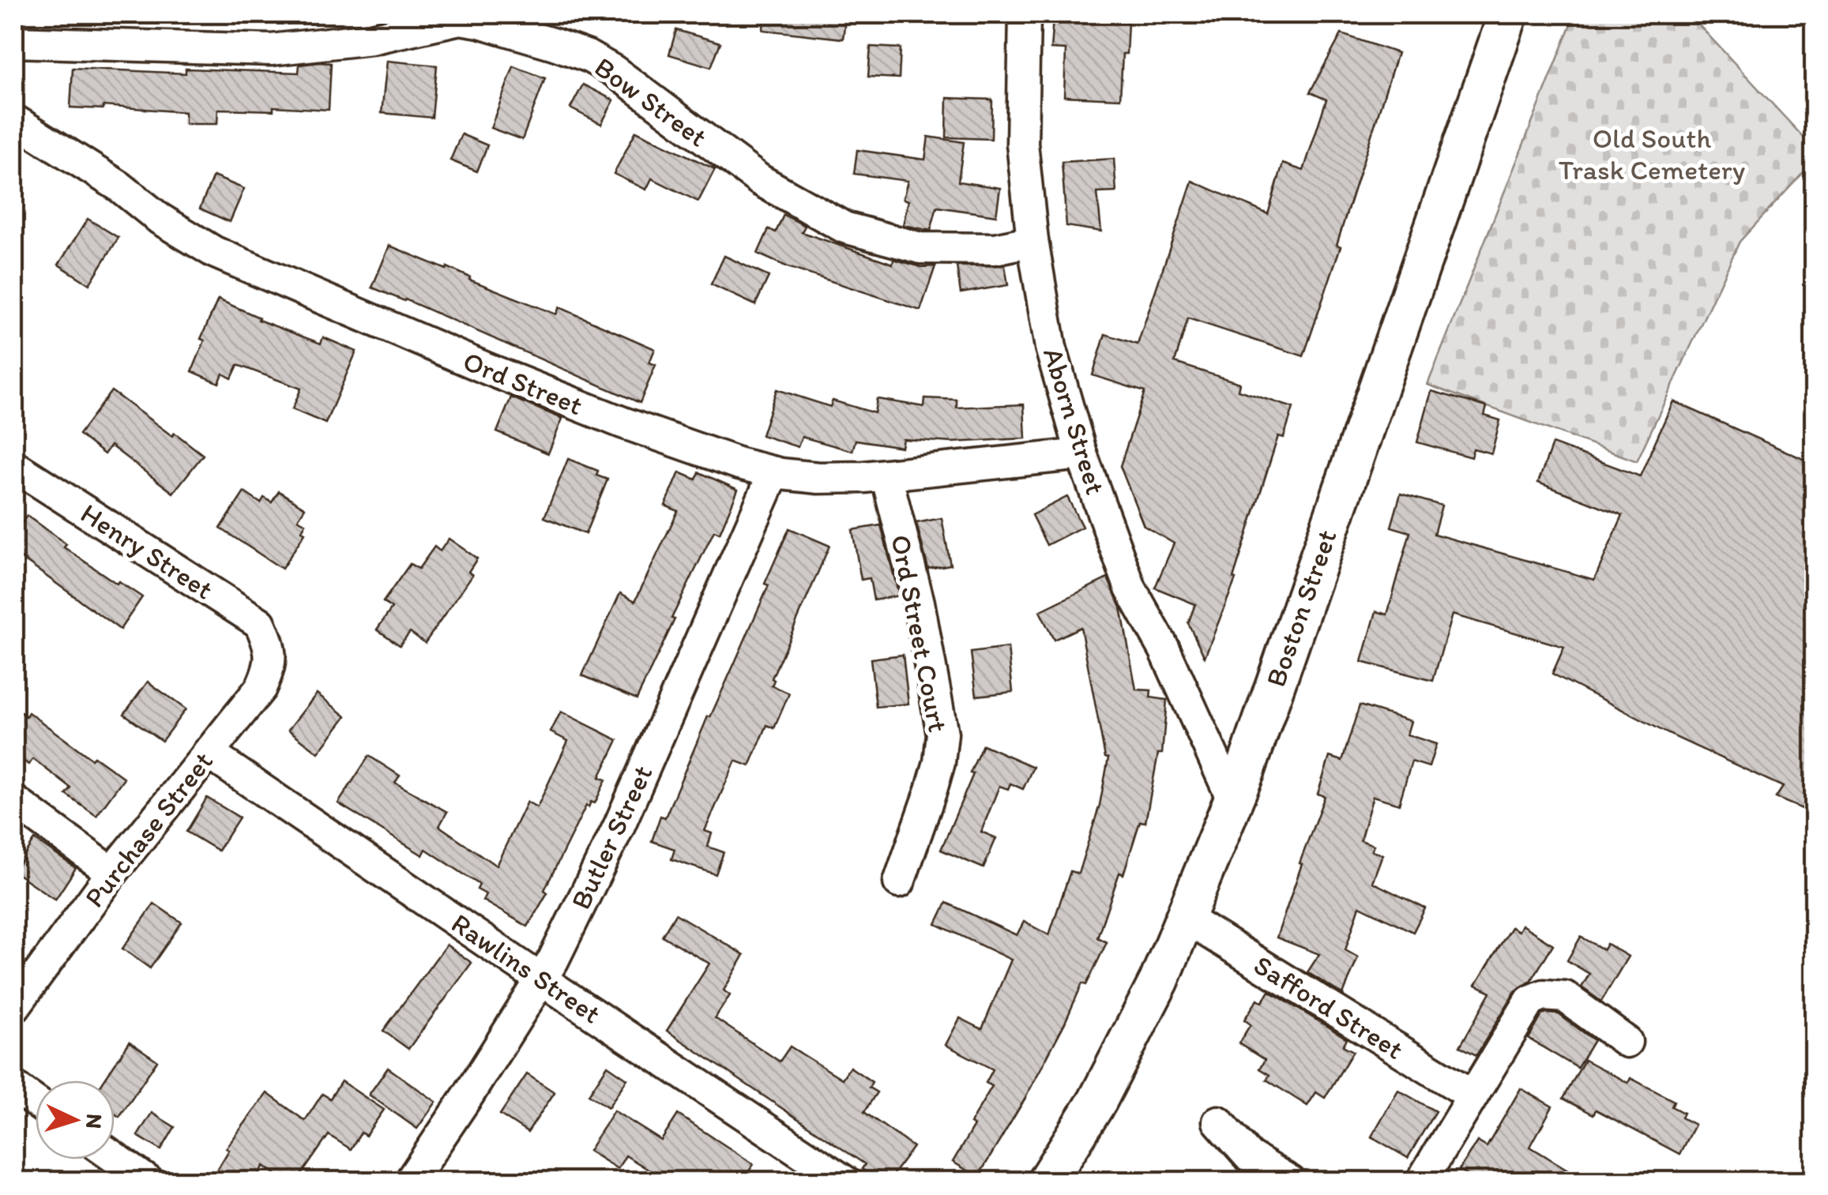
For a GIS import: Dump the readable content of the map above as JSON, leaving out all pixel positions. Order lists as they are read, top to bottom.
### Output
{
  "streets": {
    "main road": ["Boston Street"],
    "street": [
      "Bow Street",
      "Ord Street",
      "Aborn Street",
      "Henry Street",
      "Ord Street Court",
      "Purchase Street",
      "Butler Street",
      "Rawlins Street",
      "Safford Street"
    ]
  },
  "crossings": [
    ["Bow Street", "Aborn Street"],
    ["Ord Street", "Aborn Street"],
    ["Ord Street", "Ord Street Court"],
    ["Ord Street", "Butler Street"],
    ["Aborn Street", "Boston Street"],
    ["Henry Street", "Purchase Street"],
    ["Boston Street", "Safford Street"],
    ["Purchase Street", "Rawlins Street"],
    ["Butler Street", "Rawlins Street"]
  ],
  "parks": ["Old South Trask Cemetery"],
  "north": "right"
}
